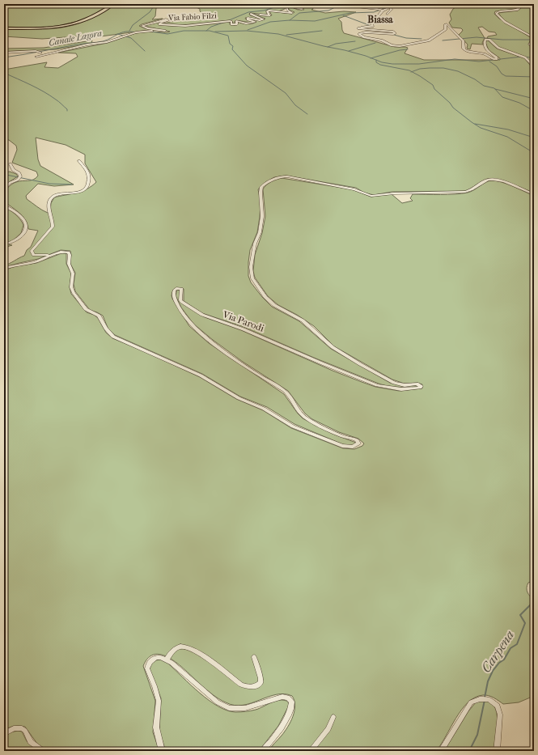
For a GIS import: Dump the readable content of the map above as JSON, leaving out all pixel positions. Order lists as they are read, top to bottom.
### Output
{
  "streets": {
    "street": ["Via Fabio Filzi", "Via Parodi"]
  },
  "districts": ["Biassa"],
  "water": ["Canale Lagora", "Carpena"]
}
